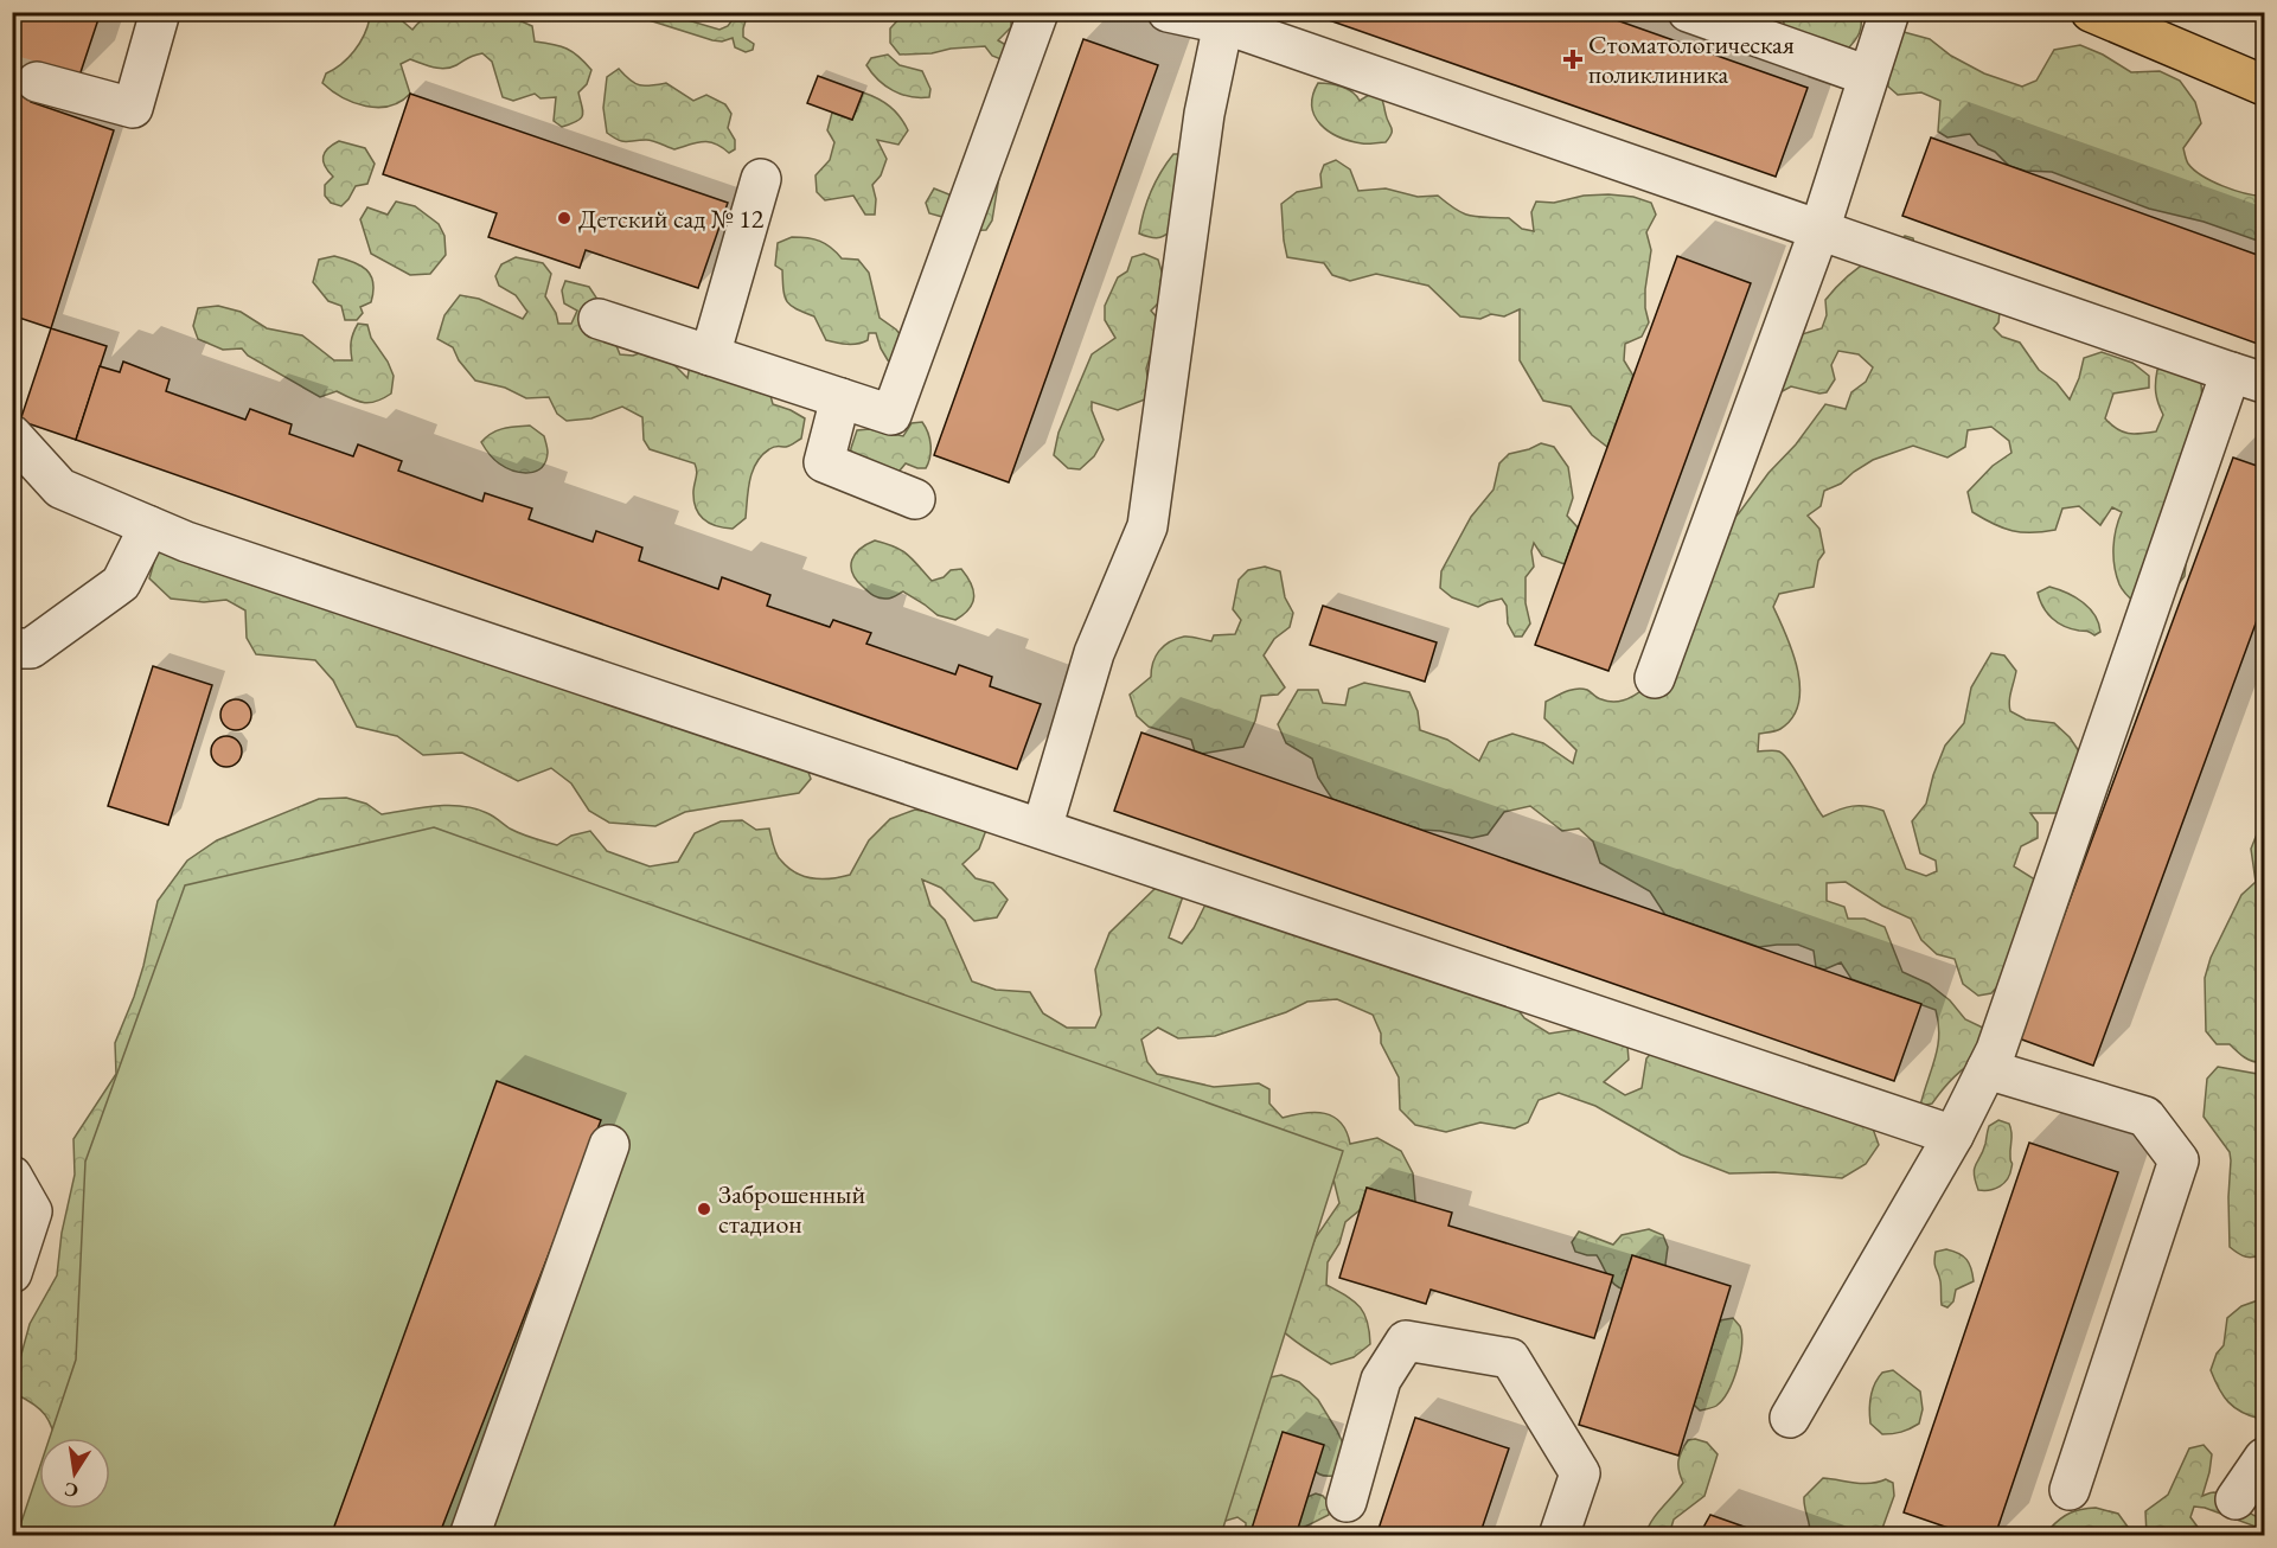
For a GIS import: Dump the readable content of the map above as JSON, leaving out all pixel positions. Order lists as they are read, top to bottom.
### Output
{
  "places": {
    "health": ["Стоматологическая поликлиника"],
    "other": ["Детский сад № 12", "Заброшенный стадион"]
  },
  "north": "bottom"
}
